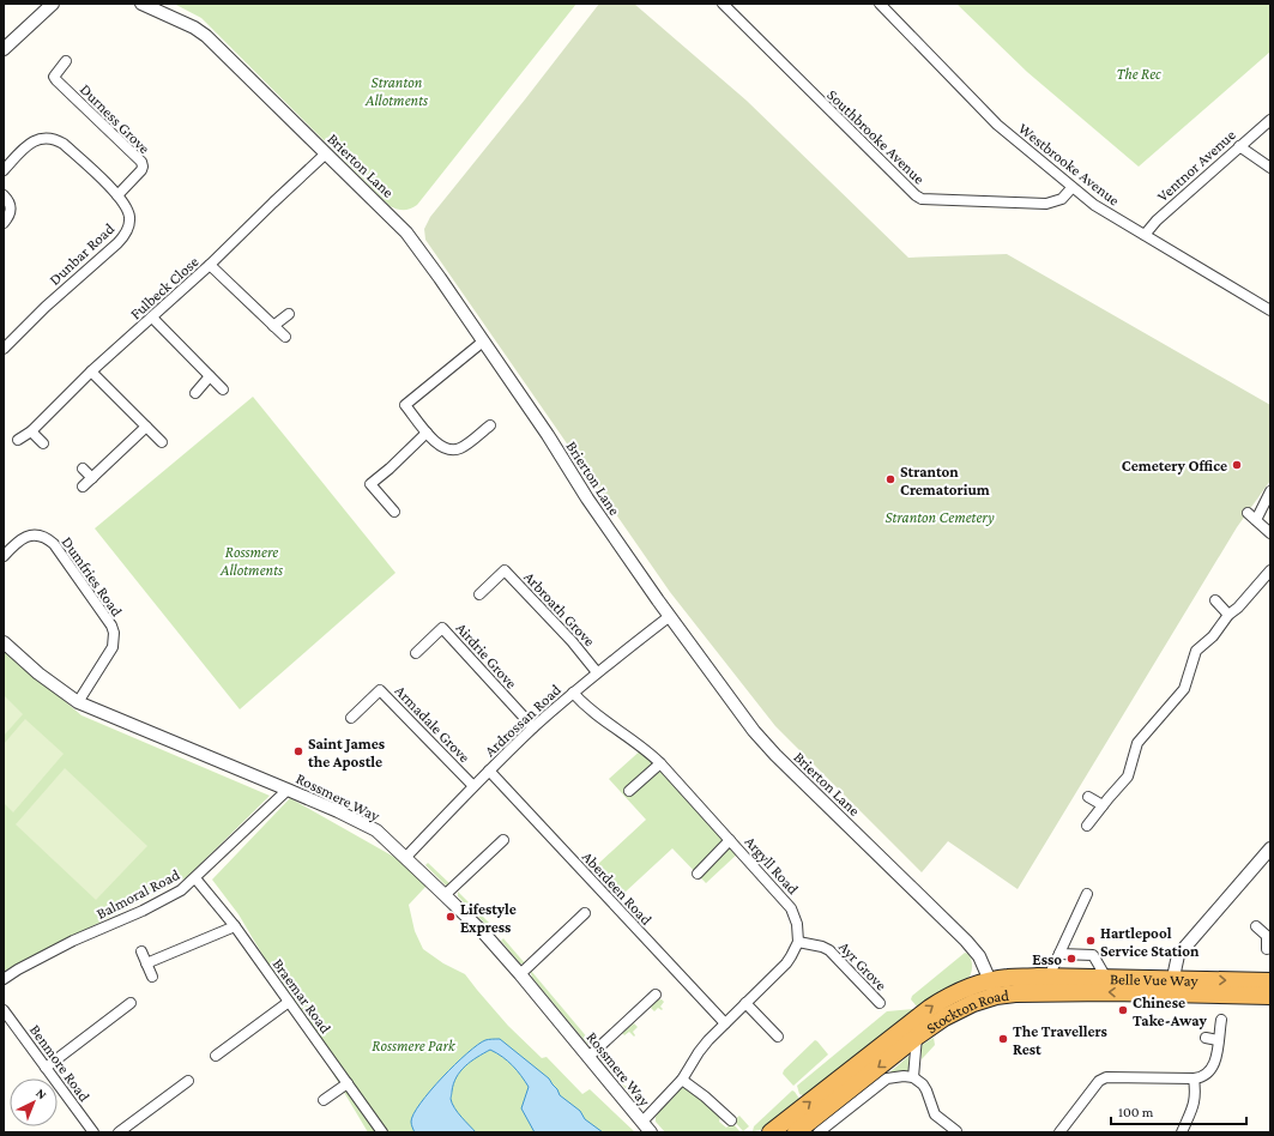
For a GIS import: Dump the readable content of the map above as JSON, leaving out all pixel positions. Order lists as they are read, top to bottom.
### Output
{
  "streets": {
    "highway": ["Belle Vue Way", "Stockton Road"],
    "street": [
      "Durness Grove",
      "Southbrooke Avenue",
      "Westbrooke Avenue",
      "Brierton Lane",
      "Ventnor Avenue",
      "Dunbar Road",
      "Fulbeck Close",
      "Dumfries Road",
      "Arbroath Grove",
      "Airdrie Grove",
      "Ardrossan Road",
      "Armadale Grove",
      "Rossmere Way",
      "Argyll Road",
      "Aberdeen Road",
      "Balmoral Road",
      "Ayr Grove",
      "Braemar Road",
      "Benmore Road"
    ]
  },
  "crossings": [
    ["Durness Grove", "Dunbar Road"],
    ["Southbrooke Avenue", "Westbrooke Avenue"],
    ["Westbrooke Avenue", "Ventnor Avenue"],
    ["Brierton Lane", "Fulbeck Close"],
    ["Brierton Lane", "Ardrossan Road"],
    ["Brierton Lane", "Stockton Road"],
    ["Dumfries Road", "Rossmere Way"],
    ["Arbroath Grove", "Ardrossan Road"],
    ["Airdrie Grove", "Ardrossan Road"],
    ["Ardrossan Road", "Armadale Grove"],
    ["Ardrossan Road", "Rossmere Way"],
    ["Ardrossan Road", "Argyll Road"],
    ["Ardrossan Road", "Aberdeen Road"],
    ["Rossmere Way", "Balmoral Road"],
    ["Argyll Road", "Ayr Grove"],
    ["Balmoral Road", "Braemar Road"],
    ["Belle Vue Way", "Stockton Road"]
  ],
  "one_way": ["Belle Vue Way"],
  "parks": [
    "The Rec",
    "Stranton Allotments",
    "Stranton Cemetery",
    "Rossmere Allotments",
    "Rossmere Park"
  ],
  "places": [
    "Cemetery Office",
    "Stranton Crematorium",
    "Saint James the Apostle",
    "Lifestyle Express",
    "Hartlepool Service Station",
    "Esso",
    "Chinese Take-Away",
    "The Travellers Rest"
  ],
  "scale_bar": "100 m",
  "north": "top right"
}
